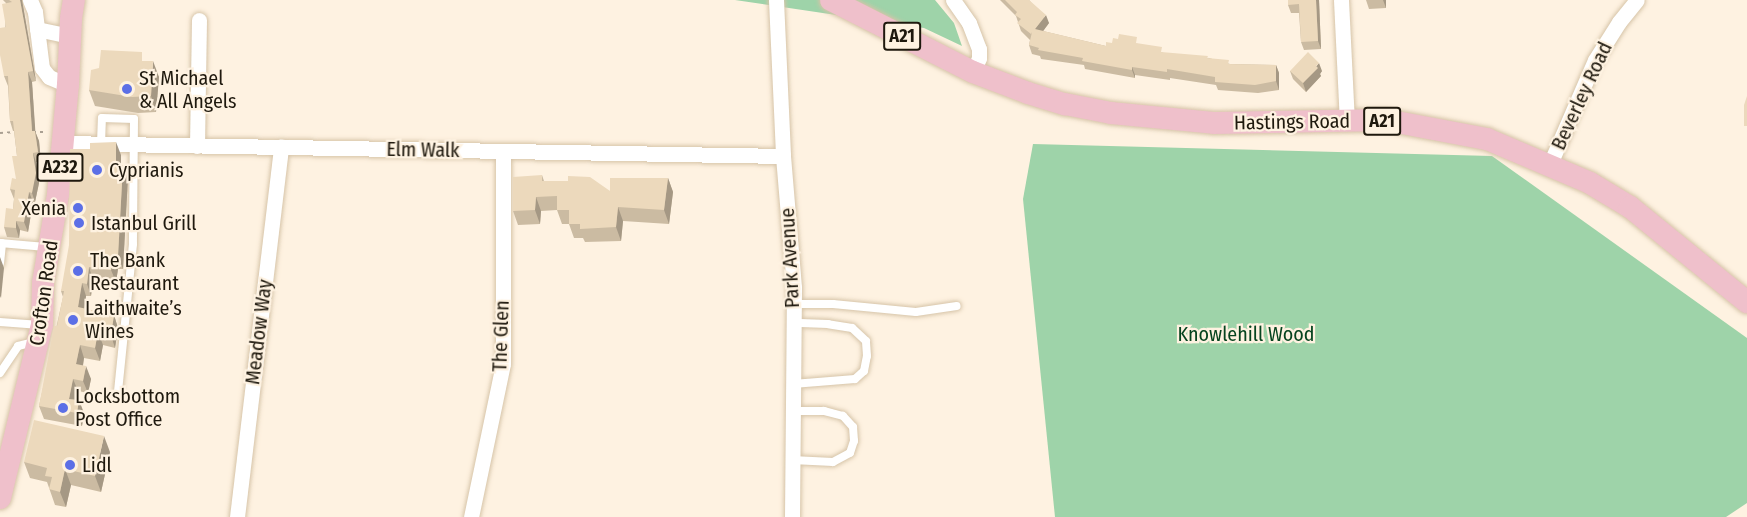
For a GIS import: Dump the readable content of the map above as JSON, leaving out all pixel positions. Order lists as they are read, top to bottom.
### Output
{
  "streets": {
    "main road": [
      "A21",
      "Hastings Road",
      "A232",
      "Crofton Road"
    ],
    "street": [
      "Beverley Road",
      "Elm Walk",
      "Park Avenue",
      "Meadow Way",
      "The Glen"
    ]
  },
  "crossings": [
    ["A21", "Hastings Road"],
    ["Beverley Road", "Hastings Road"],
    ["Elm Walk", "Park Avenue"],
    ["Elm Walk", "Crofton Road"],
    ["Elm Walk", "Meadow Way"],
    ["Elm Walk", "The Glen"]
  ],
  "parks": ["Knowlehill Wood"],
  "places": [
    "St Michael & All Angels",
    "Cyprianis",
    "Xenia",
    "Istanbul Grill",
    "The Bank Restaurant",
    "Laithwaite’s Wines",
    "Locksbottom Post Office",
    "Lidl"
  ]
}
